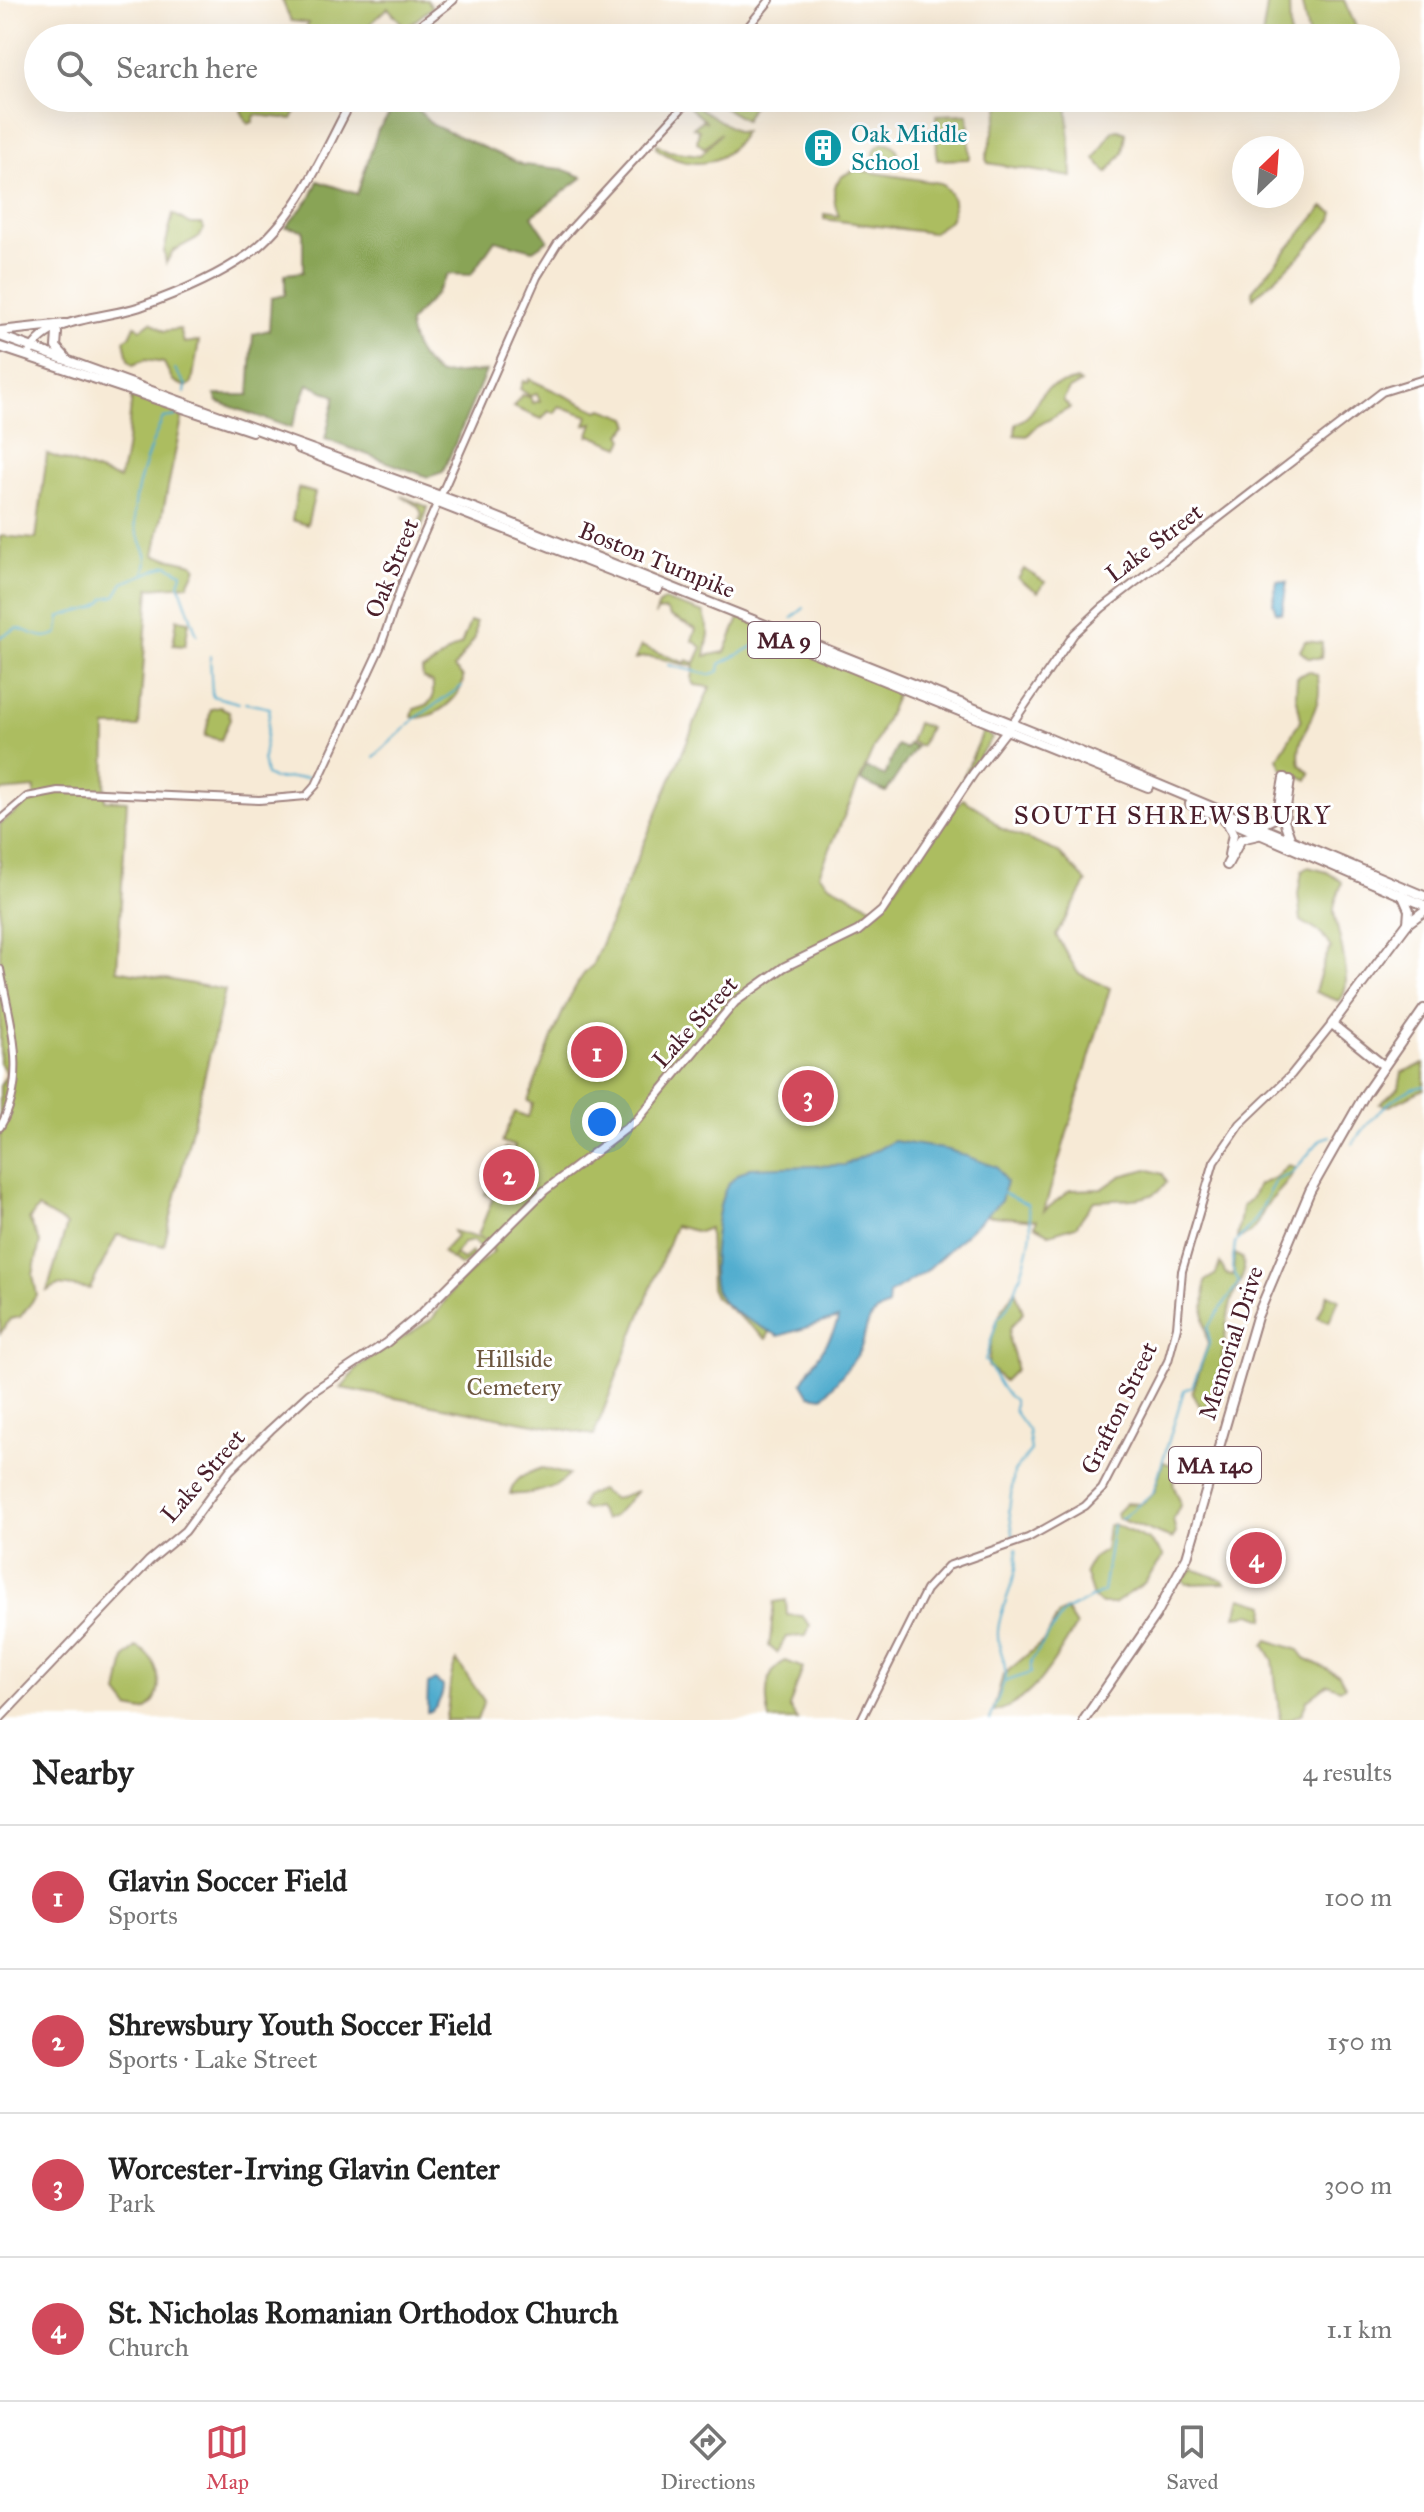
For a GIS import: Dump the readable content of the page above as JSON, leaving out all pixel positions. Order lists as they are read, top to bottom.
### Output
{
  "streets": {
    "main road": [
      "Lake Street",
      "Boston Turnpike",
      "MA 9",
      "Memorial Drive",
      "Grafton Street",
      "MA 140"
    ],
    "street": ["Oak Street"]
  },
  "crossings": [
    ["Lake Street", "Boston Turnpike"],
    ["Boston Turnpike", "Oak Street"],
    ["Boston Turnpike", "Grafton Street"],
    ["Memorial Drive", "MA 140"]
  ],
  "districts": ["SOUTH SHREWSBURY"],
  "parks": ["Hillside Cemetery"],
  "places": {
    "building": ["Oak Middle School"]
  },
  "north": "top right",
  "page": {
    "search": "Search here",
    "pins": [
      "1",
      "3",
      "2",
      "4"
    ],
    "heading": ["Nearby", "4 results"],
    "list": [
      {
        "mark": "1",
        "name": "Glavin Soccer Field",
        "note": "Sports",
        "value": "100 m"
      },
      {
        "mark": "2",
        "name": "Shrewsbury Youth Soccer Field",
        "note": "Sports · Lake Street",
        "value": "150 m"
      },
      {
        "mark": "3",
        "name": "Worcester-Irving Glavin Center",
        "note": "Park",
        "value": "300 m"
      },
      {
        "mark": "4",
        "name": "St. Nicholas Romanian Orthodox Church",
        "note": "Church",
        "value": "1.1 km"
      }
    ],
    "nav": ["Map", "Directions", "Saved"]
  }
}
